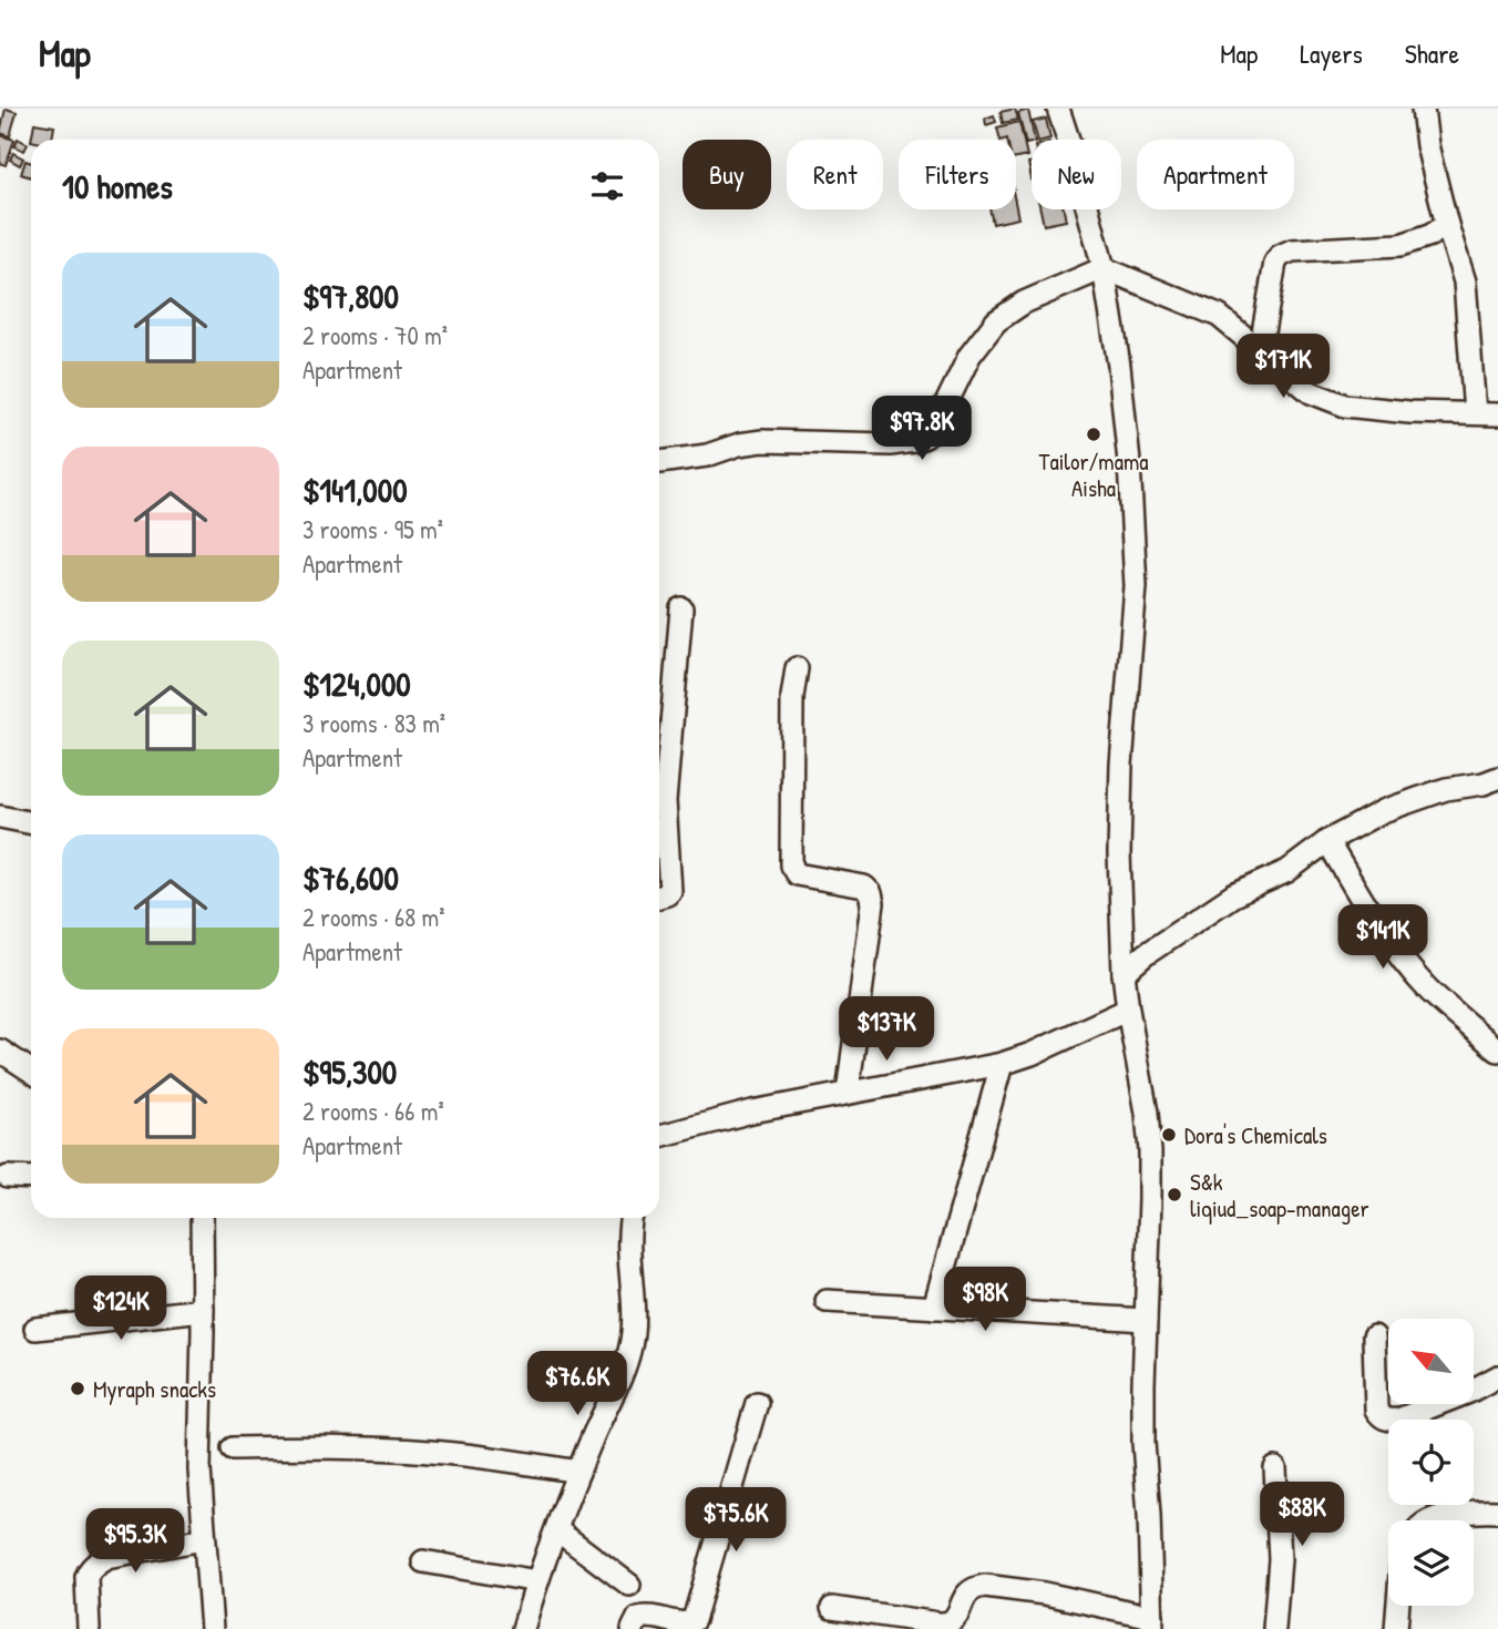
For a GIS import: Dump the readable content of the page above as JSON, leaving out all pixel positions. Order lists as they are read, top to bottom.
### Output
{
  "places": [
    "Tailor/mama Aisha",
    "Dora's Chemicals",
    "S&k liqiud_soap-manager",
    "Myraph snacks"
  ],
  "north": "top left",
  "page": {
    "header": "Map",
    "nav": ["Map", "Layers", "Share"],
    "chip": [
      "Buy",
      "Rent",
      "Filters",
      "New",
      "Apartment"
    ],
    "heading": "10 homes",
    "list": [
      {
        "name": "$97,800",
        "note": "2 rooms · 70 m² · Apartment"
      },
      {
        "name": "$141,000",
        "note": "3 rooms · 95 m² · Apartment"
      },
      {
        "name": "$124,000",
        "note": "3 rooms · 83 m² · Apartment"
      },
      {
        "name": "$76,600",
        "note": "2 rooms · 68 m² · Apartment"
      },
      {
        "name": "$95,300",
        "note": "2 rooms · 66 m² · Apartment"
      }
    ],
    "price": [
      "$171K",
      "$97.8K",
      "$141K",
      "$137K",
      "$98K",
      "$124K",
      "$76.6K",
      "$88K",
      "$75.6K",
      "$95.3K"
    ]
  }
}
